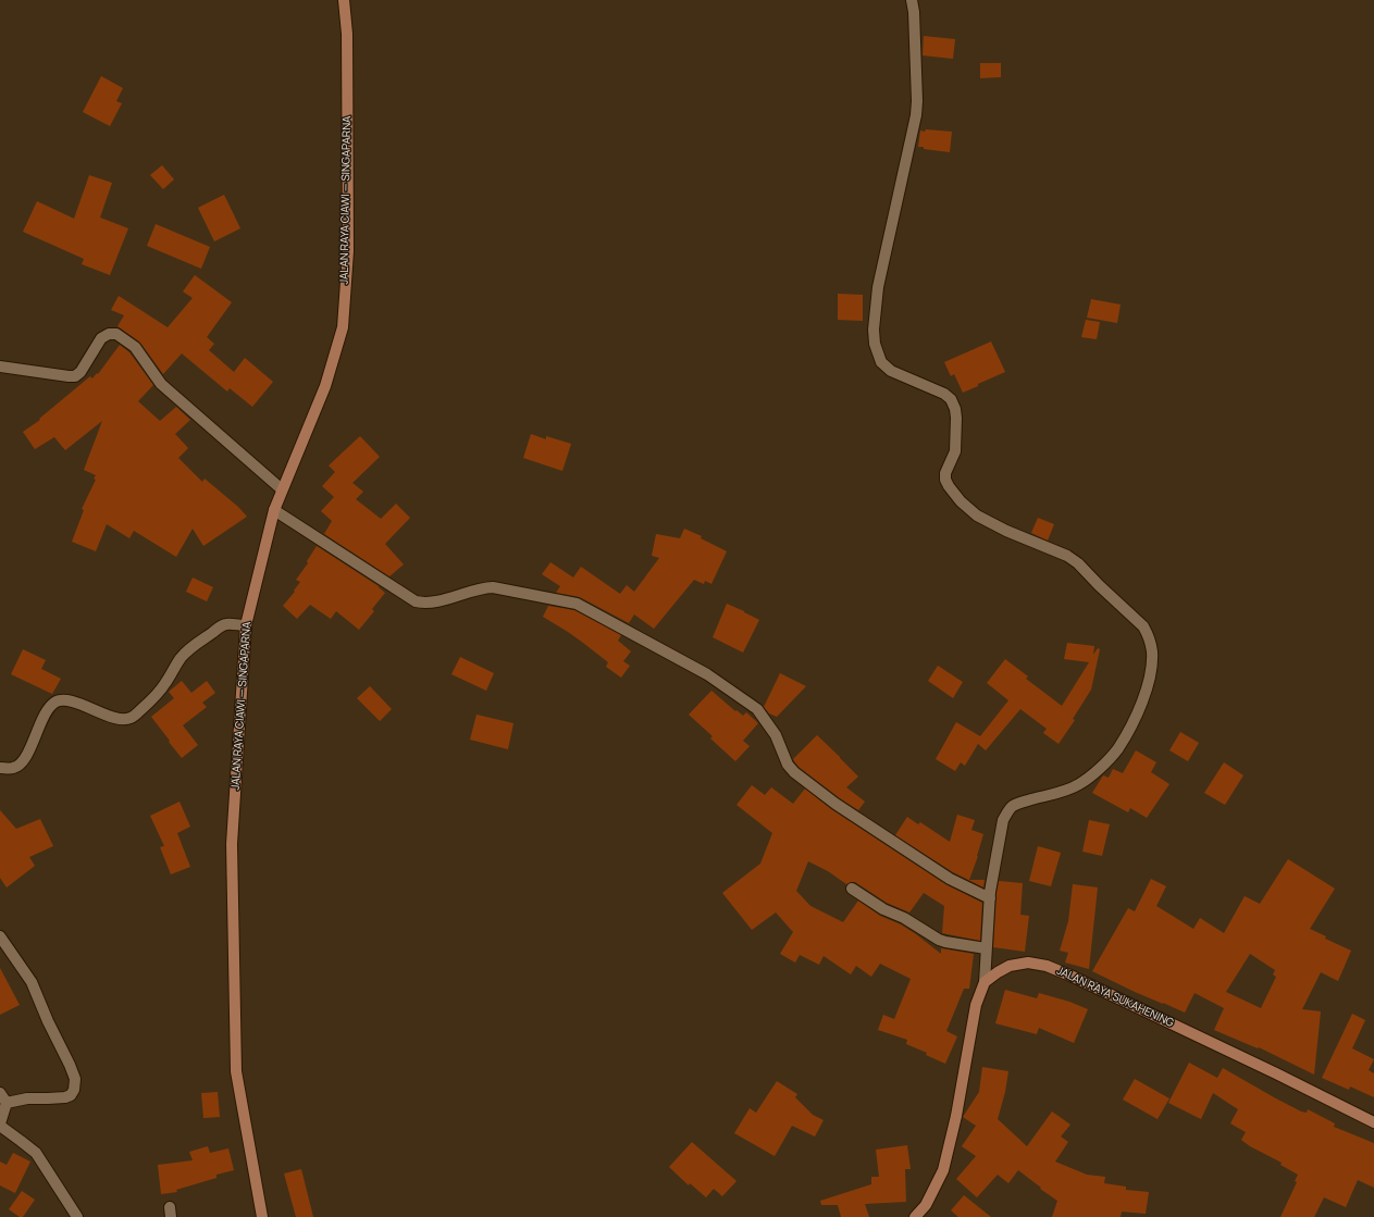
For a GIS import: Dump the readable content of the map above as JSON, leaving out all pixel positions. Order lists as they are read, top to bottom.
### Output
{
  "streets": {
    "main road": ["JALAN RAYA CIAWI — SINGAPARNA", "JALAN RAYA SUKAHENING"]
  }
}
